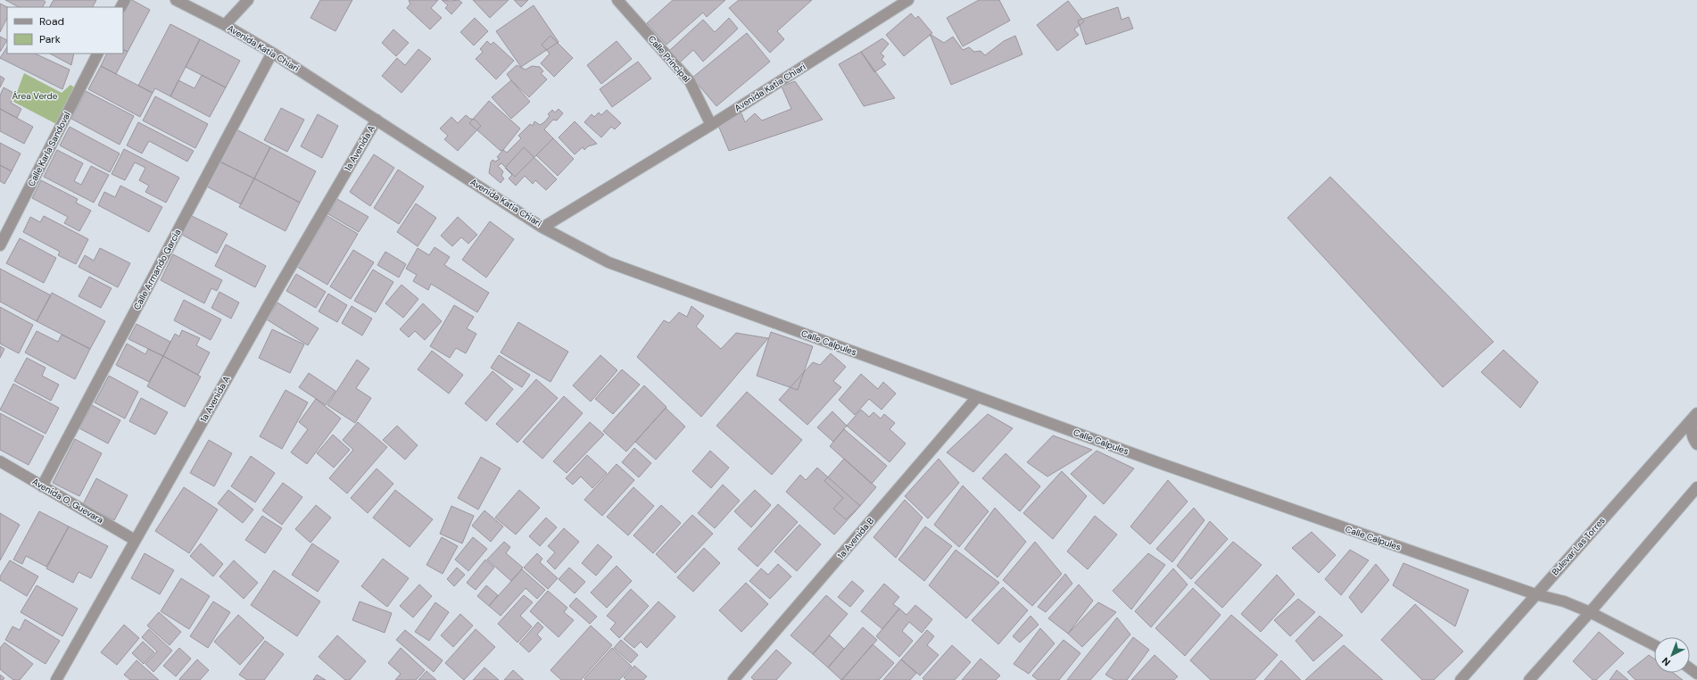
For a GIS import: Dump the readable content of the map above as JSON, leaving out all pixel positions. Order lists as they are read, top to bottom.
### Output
{
  "streets": {
    "street": [
      "Avenida Katia Chiari",
      "Calle Principal",
      "1a Avenida A",
      "Calle Karla Sandoval",
      "Calle Armando García",
      "Calle Calpules",
      "Avenida O. Guevara",
      "1a Avenida B",
      "Bulevar Las Torres"
    ]
  },
  "crossings": [
    ["Avenida Katia Chiari", "Calle Principal"],
    ["Avenida Katia Chiari", "1a Avenida A"],
    ["Avenida Katia Chiari", "Calle Armando García"],
    ["Avenida Katia Chiari", "Calle Calpules"],
    ["1a Avenida A", "Avenida O. Guevara"],
    ["Calle Armando García", "Avenida O. Guevara"],
    ["Calle Calpules", "1a Avenida B"],
    ["Calle Calpules", "Bulevar Las Torres"]
  ],
  "parks": ["Área Verde"],
  "legend": ["Road", "Park"],
  "north": "bottom left"
}
